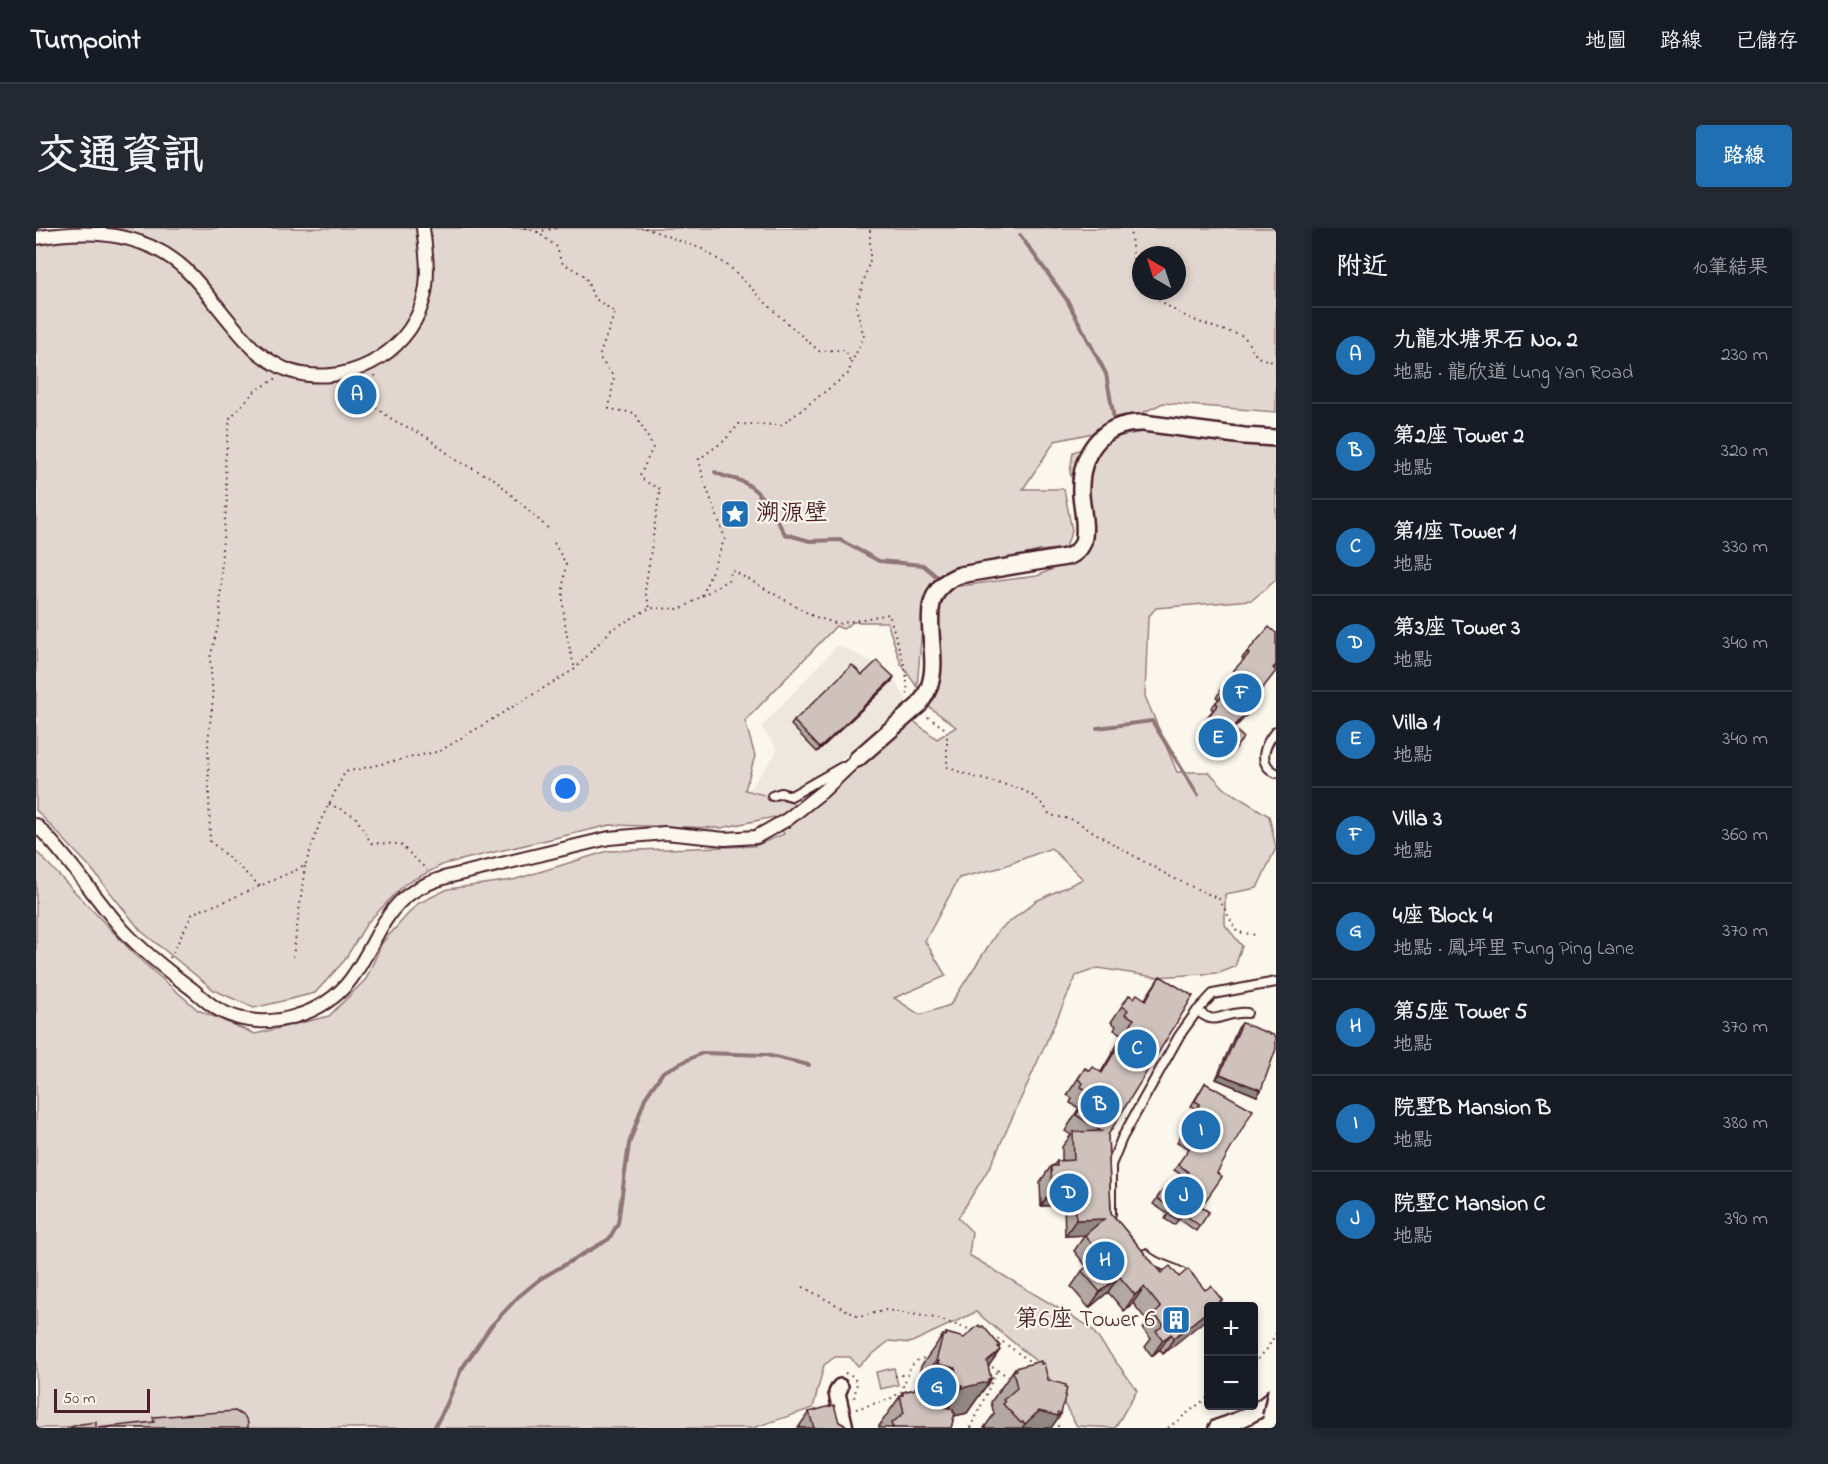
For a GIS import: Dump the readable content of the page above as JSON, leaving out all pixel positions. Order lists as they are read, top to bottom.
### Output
{
  "places": {
    "place": ["溯源壁"],
    "building": ["第6座 Tower 6"]
  },
  "scale_bar": "50 m",
  "north": "top left",
  "page": {
    "header": "Turnpoint",
    "nav": ["地圖", "路線", "已儲存"],
    "title": "交通資訊",
    "buttons": "路線",
    "heading": ["附近", "10筆結果"],
    "list": [
      {
        "mark": "A",
        "name": "九龍水塘界石 No. 2",
        "note": "地點 · 龍欣道 Lung Yan Road",
        "value": "230 m"
      },
      {
        "mark": "B",
        "name": "第2座 Tower 2",
        "note": "地點",
        "value": "320 m"
      },
      {
        "mark": "C",
        "name": "第1座 Tower 1",
        "note": "地點",
        "value": "330 m"
      },
      {
        "mark": "D",
        "name": "第3座 Tower 3",
        "note": "地點",
        "value": "340 m"
      },
      {
        "mark": "E",
        "name": "Villa 1",
        "note": "地點",
        "value": "340 m"
      },
      {
        "mark": "F",
        "name": "Villa 3",
        "note": "地點",
        "value": "360 m"
      },
      {
        "mark": "G",
        "name": "4座 Block 4",
        "note": "地點 · 鳳坪里 Fung Ping Lane",
        "value": "370 m"
      },
      {
        "mark": "H",
        "name": "第5座 Tower 5",
        "note": "地點",
        "value": "370 m"
      },
      {
        "mark": "I",
        "name": "院墅B Mansion B",
        "note": "地點",
        "value": "380 m"
      },
      {
        "mark": "J",
        "name": "院墅C Mansion C",
        "note": "地點",
        "value": "390 m"
      }
    ],
    "pins": [
      "A",
      "F",
      "E",
      "C",
      "B",
      "I",
      "D",
      "J",
      "H",
      "G"
    ],
    "map_buttons": ["+", "−"],
    "scale": "50 m"
  }
}
